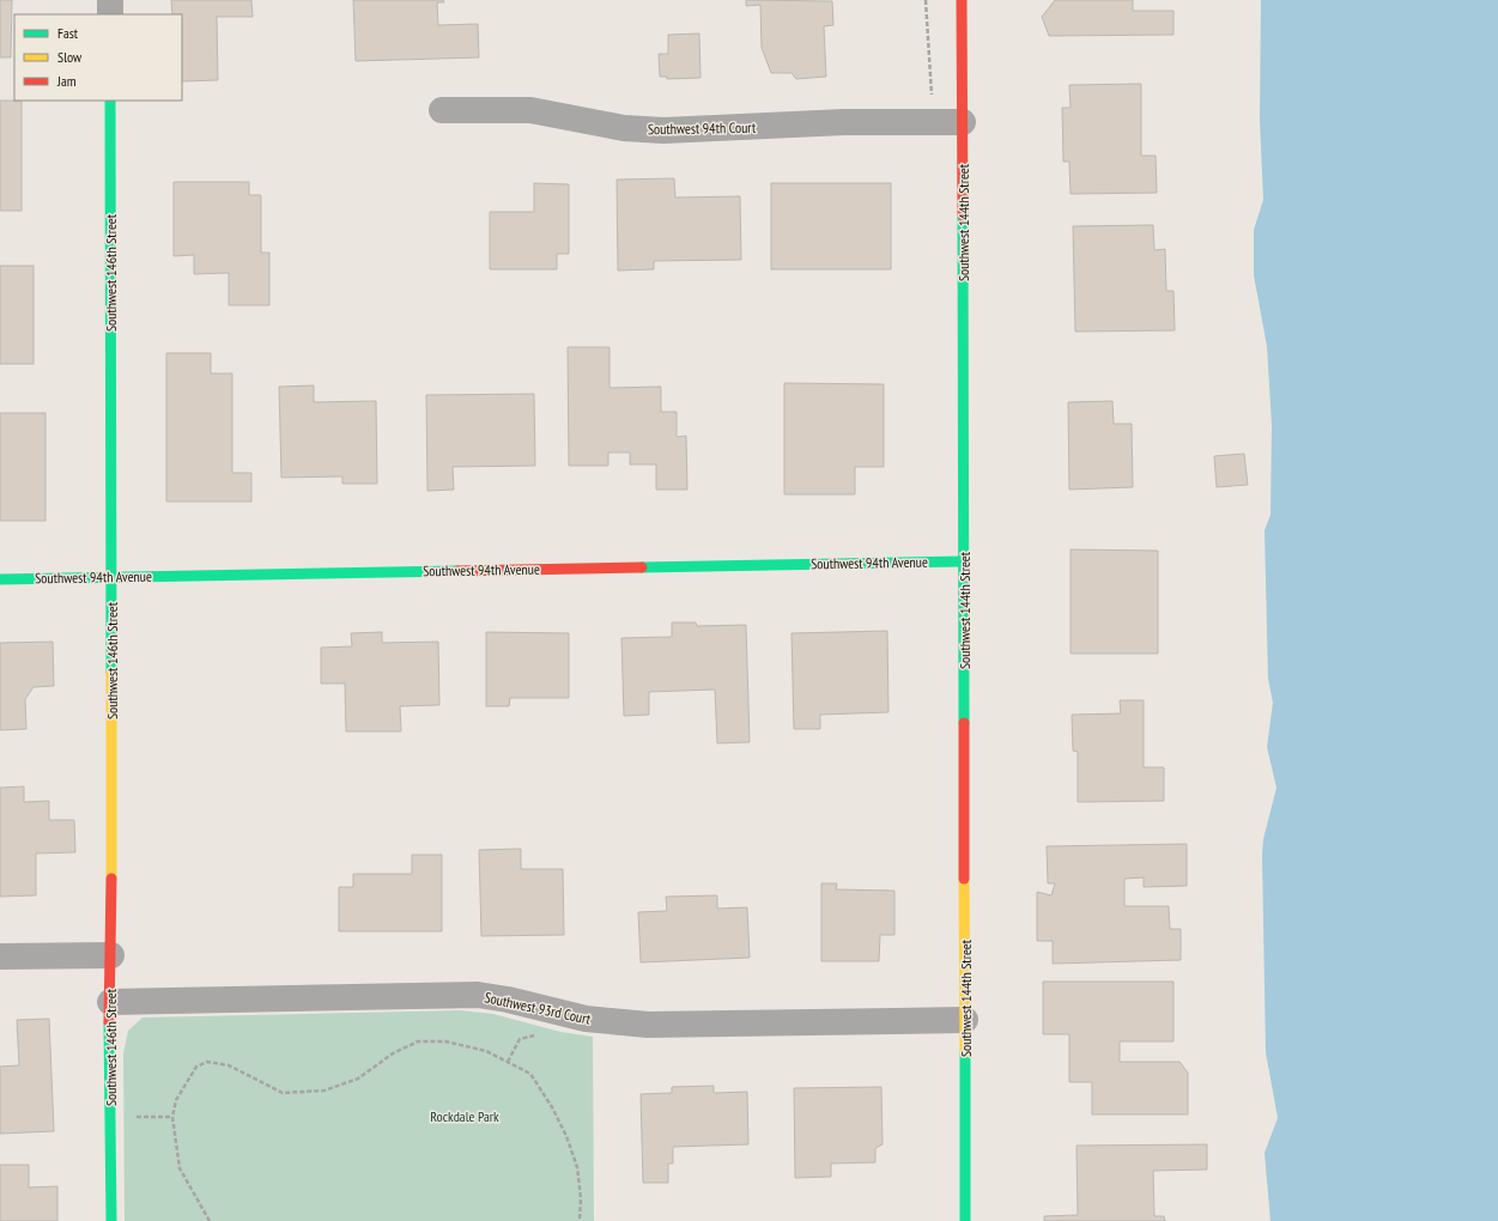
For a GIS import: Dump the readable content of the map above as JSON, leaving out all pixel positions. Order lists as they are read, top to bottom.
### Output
{
  "streets": {
    "street": [
      "Southwest 94th Court",
      "Southwest 144th Street",
      "Southwest 146th Street",
      "Southwest 94th Avenue",
      "Southwest 93rd Court"
    ]
  },
  "crossings": [
    ["Southwest 94th Court", "Southwest 144th Street"],
    ["Southwest 144th Street", "Southwest 94th Avenue"],
    ["Southwest 144th Street", "Southwest 93rd Court"],
    ["Southwest 146th Street", "Southwest 94th Avenue"],
    ["Southwest 146th Street", "Southwest 93rd Court"]
  ],
  "parks": ["Rockdale Park"],
  "legend": ["Fast", "Slow", "Jam"]
}
